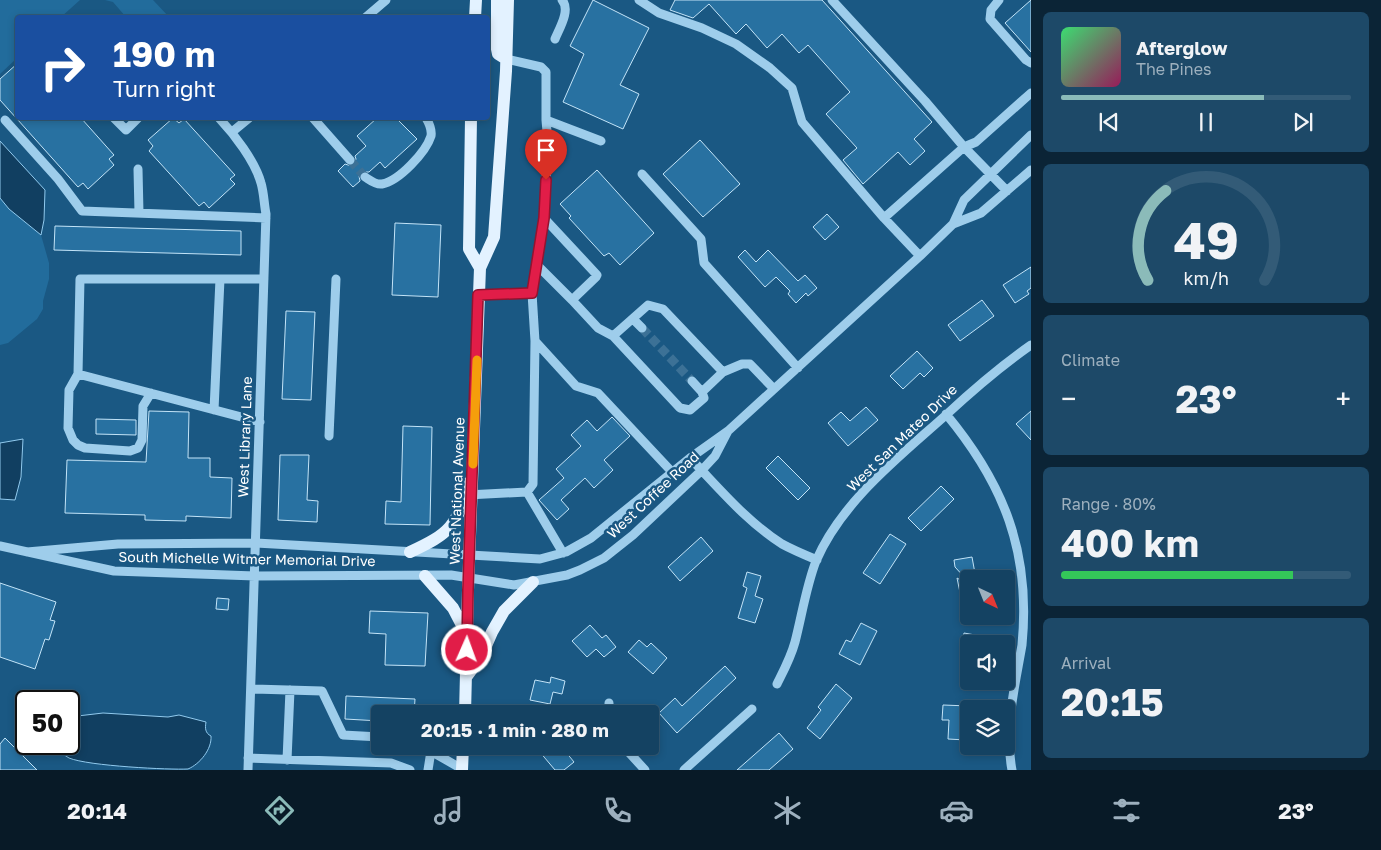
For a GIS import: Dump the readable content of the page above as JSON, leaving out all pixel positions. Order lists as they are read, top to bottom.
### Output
{
  "streets": {
    "main road": ["West National Avenue"],
    "street": [
      "West Library Lane",
      "West San Mateo Drive",
      "West Coffee Road",
      "South Michelle Witmer Memorial Drive"
    ]
  },
  "crossings": [
    ["West Library Lane", "South Michelle Witmer Memorial Drive"],
    ["West National Avenue", "West Coffee Road"],
    ["West National Avenue", "South Michelle Witmer Memorial Drive"],
    ["West Coffee Road", "South Michelle Witmer Memorial Drive"]
  ],
  "north": "bottom right",
  "page": {
    "turn": ["190 m", "Turn right"],
    "song": ["Afterglow", "The Pines"],
    "tile": [
      "Climate",
      ["Range · 80%", "400 km"],
      ["Arrival", "20:15"]
    ],
    "heat": ["−", "23°", "+"],
    "limit": "50",
    "trip": "20:15 · 1 min · 280 m",
    "tabs": ["20:14", "23°"],
    "gauge": ["49", "km/h"]
  }
}
